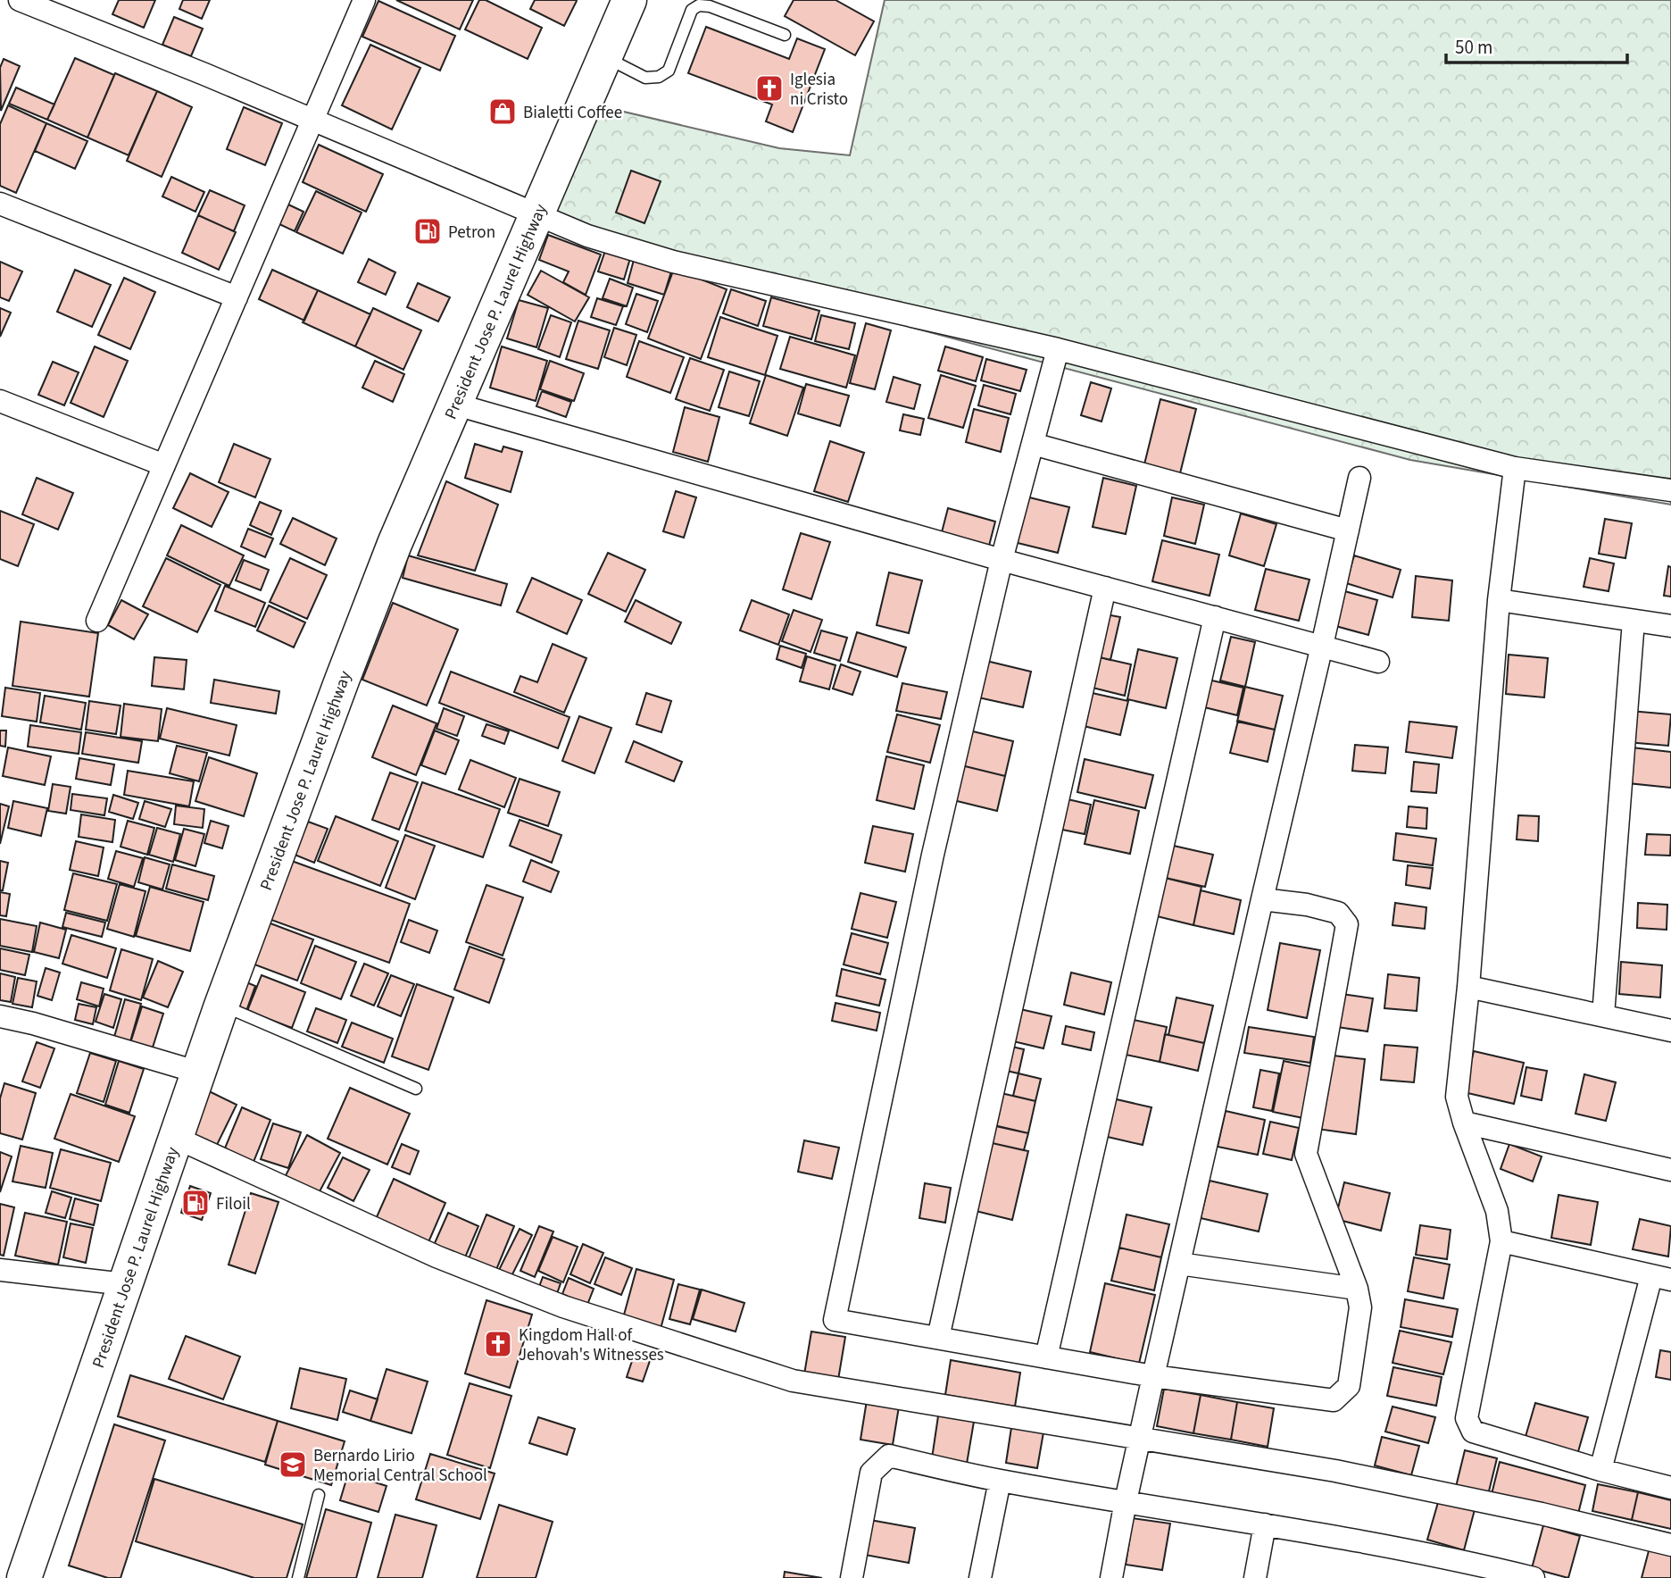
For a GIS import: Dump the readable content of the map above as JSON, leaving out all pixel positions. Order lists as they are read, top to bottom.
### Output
{
  "streets": {
    "highway": ["President Jose P. Laurel Highway"]
  },
  "places": {
    "church": ["Iglesia ni Cristo", "Kingdom Hall of Jehovah's Witnesses"],
    "shop": ["Bialetti Coffee"],
    "fuel station": ["Petron", "Filoil"],
    "school or university": ["Bernardo Lirio Memorial Central School"]
  },
  "scale_bar": "50 m"
}
